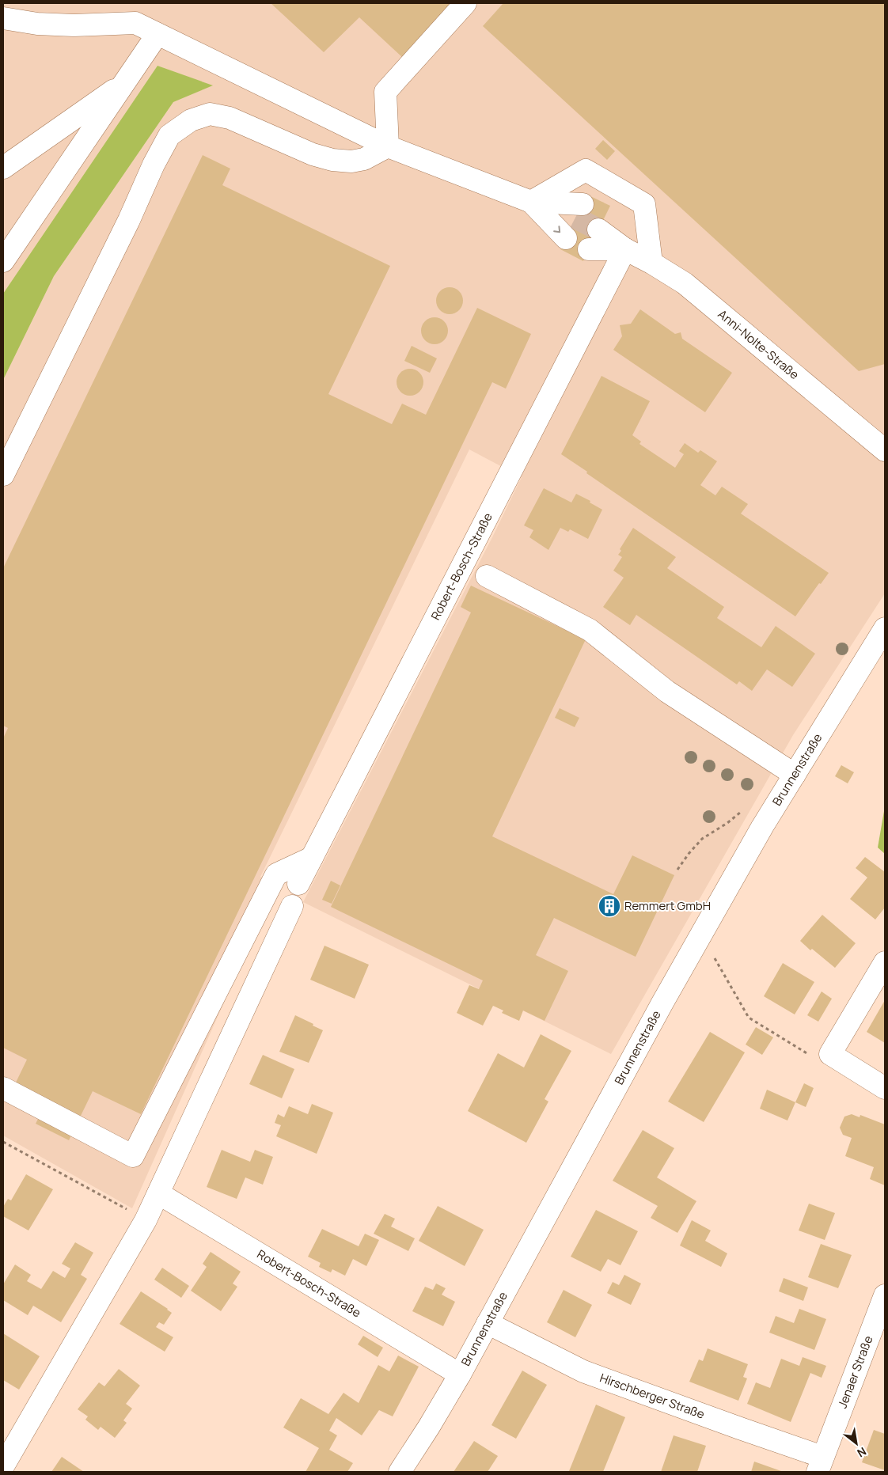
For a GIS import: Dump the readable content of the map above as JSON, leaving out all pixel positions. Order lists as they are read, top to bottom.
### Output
{
  "streets": {
    "street": [
      "Anni-Nolte-Straße",
      "Robert-Bosch-Straße",
      "Brunnenstraße",
      "Jenaer Straße",
      "Hirschberger Straße"
    ]
  },
  "crossings": [
    ["Anni-Nolte-Straße", "Robert-Bosch-Straße"],
    ["Robert-Bosch-Straße", "Brunnenstraße"],
    ["Brunnenstraße", "Hirschberger Straße"],
    ["Jenaer Straße", "Hirschberger Straße"]
  ],
  "places": {
    "building": ["Remmert GmbH"]
  },
  "north": "bottom right"
}
